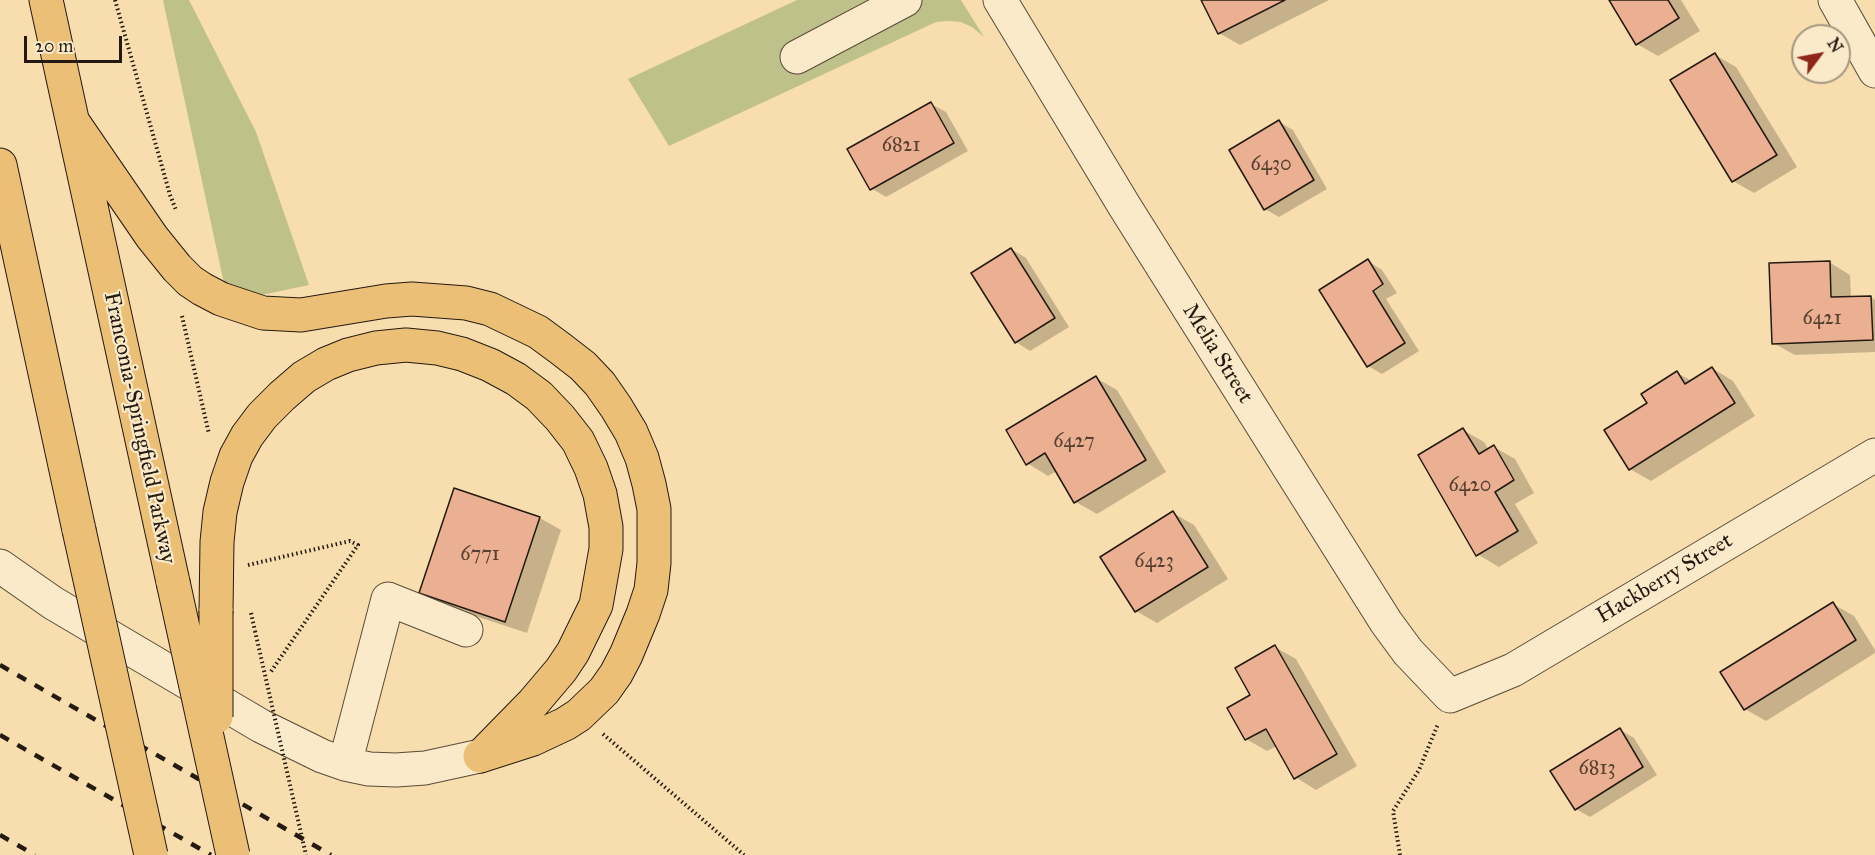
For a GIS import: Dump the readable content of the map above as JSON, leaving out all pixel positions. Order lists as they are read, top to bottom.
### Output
{
  "streets": {
    "main road": ["Franconia-Springfield Parkway"],
    "street": ["Melia Street", "Hackberry Street"]
  },
  "crossings": [
    ["Melia Street", "Hackberry Street"]
  ],
  "house_numbers": [
    "6821",
    "6430",
    "6421",
    "6427",
    "6420",
    "6771",
    "6423",
    "6813"
  ],
  "scale_bar": "20 m",
  "north": "top right"
}
